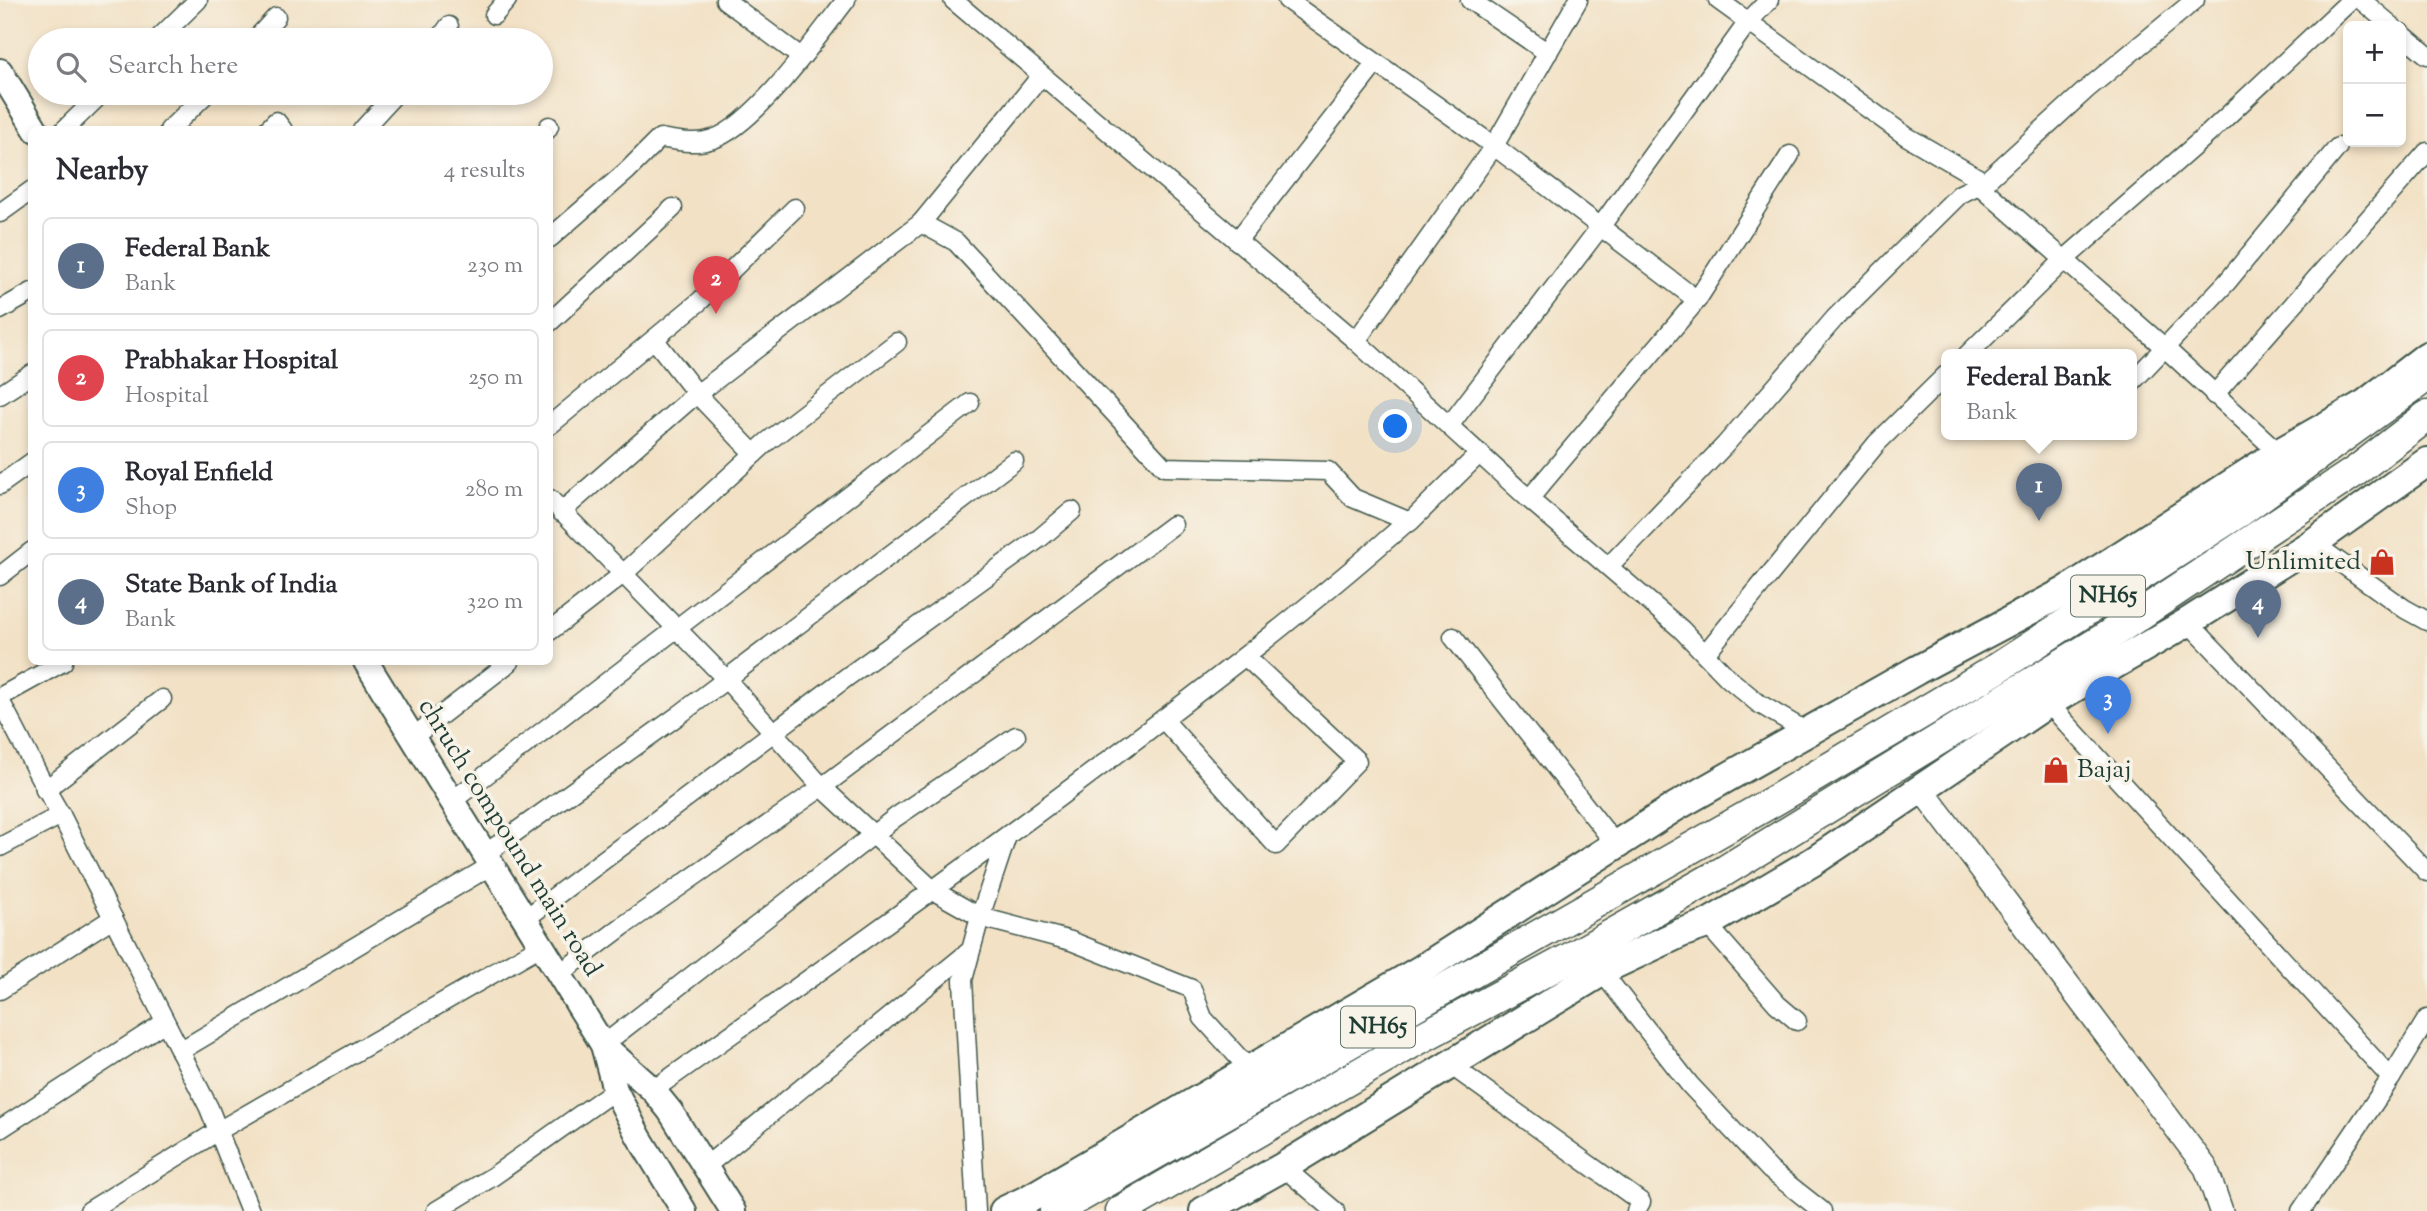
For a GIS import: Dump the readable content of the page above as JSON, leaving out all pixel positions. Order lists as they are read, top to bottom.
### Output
{
  "streets": {
    "highway": ["NH65"],
    "main road": ["chruch compound main road"]
  },
  "places": {
    "shop": ["Unlimited", "Bajaj"]
  },
  "page": {
    "map_buttons": ["+", "−"],
    "search": "Search here",
    "heading": ["Nearby", "4 results"],
    "list": [
      {
        "mark": "1",
        "name": "Federal Bank",
        "note": "Bank",
        "value": "230 m"
      },
      {
        "mark": "2",
        "name": "Prabhakar Hospital",
        "note": "Hospital",
        "value": "250 m"
      },
      {
        "mark": "3",
        "name": "Royal Enfield",
        "note": "Shop",
        "value": "280 m"
      },
      {
        "mark": "4",
        "name": "State Bank of India",
        "note": "Bank",
        "value": "320 m"
      }
    ],
    "pins": [
      "2",
      "1",
      "4",
      "3"
    ],
    "popup": ["Federal Bank", "Bank"]
  }
}
